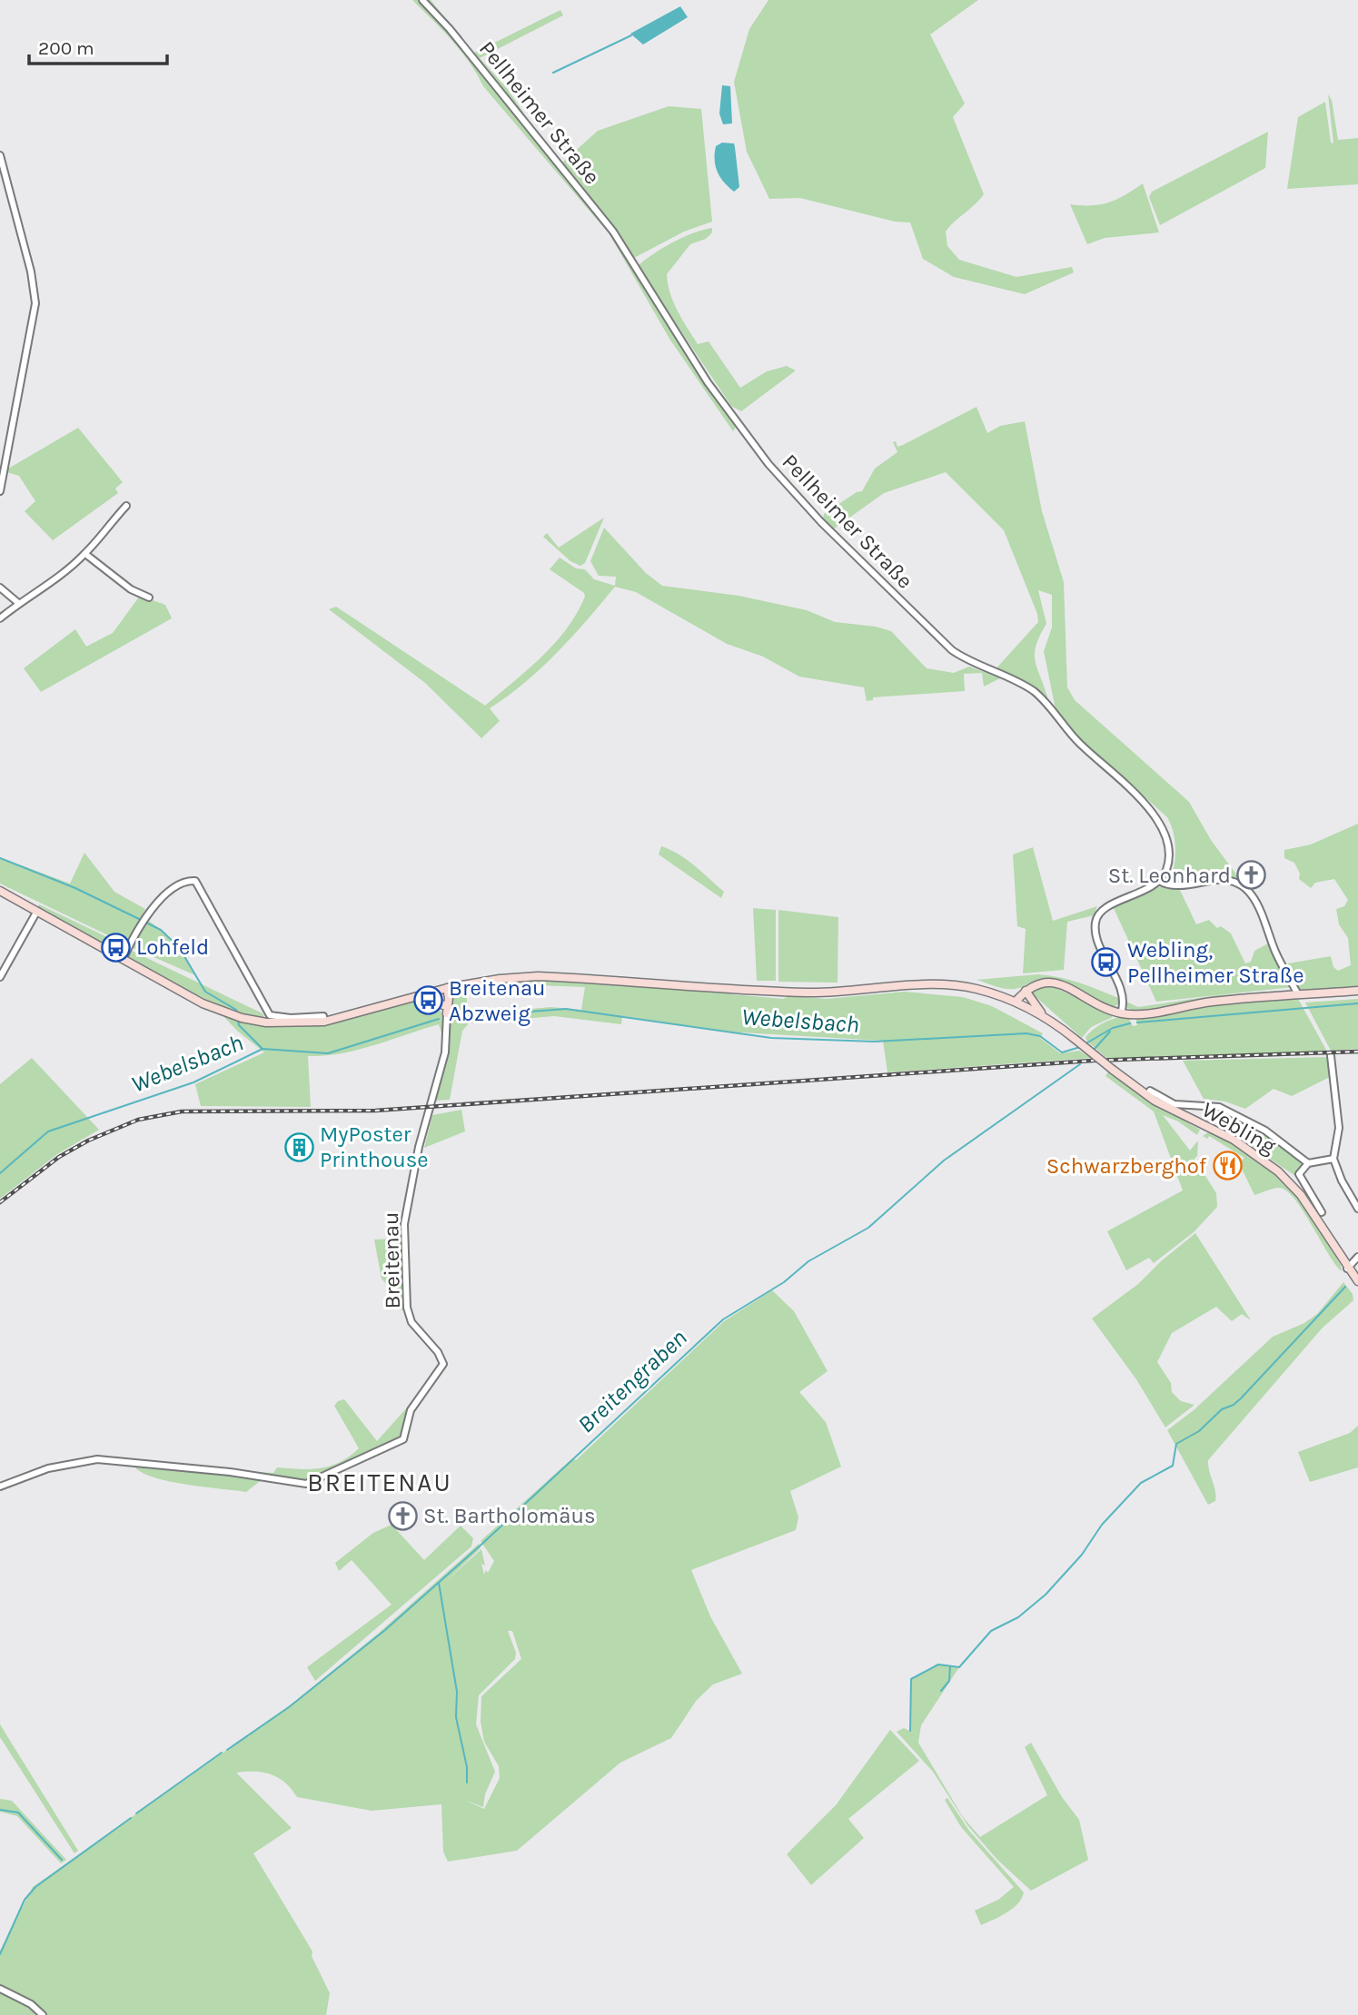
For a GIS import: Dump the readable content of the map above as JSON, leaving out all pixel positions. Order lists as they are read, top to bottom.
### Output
{
  "streets": {
    "main road": ["Webling"],
    "street": ["Pellheimer Straße", "Breitenau"]
  },
  "districts": ["BREITENAU"],
  "water": ["Webelsbach", "Breitengraben"],
  "places": {
    "church": ["St. Leonhard", "St. Bartholomäus"],
    "bus stop": ["Lohfeld", "Webling, Pellheimer Straße", "Breitenau Abzweig"],
    "building": ["MyPoster Printhouse"],
    "restaurant": ["Schwarzberghof"]
  },
  "scale_bar": "200 m"
}
